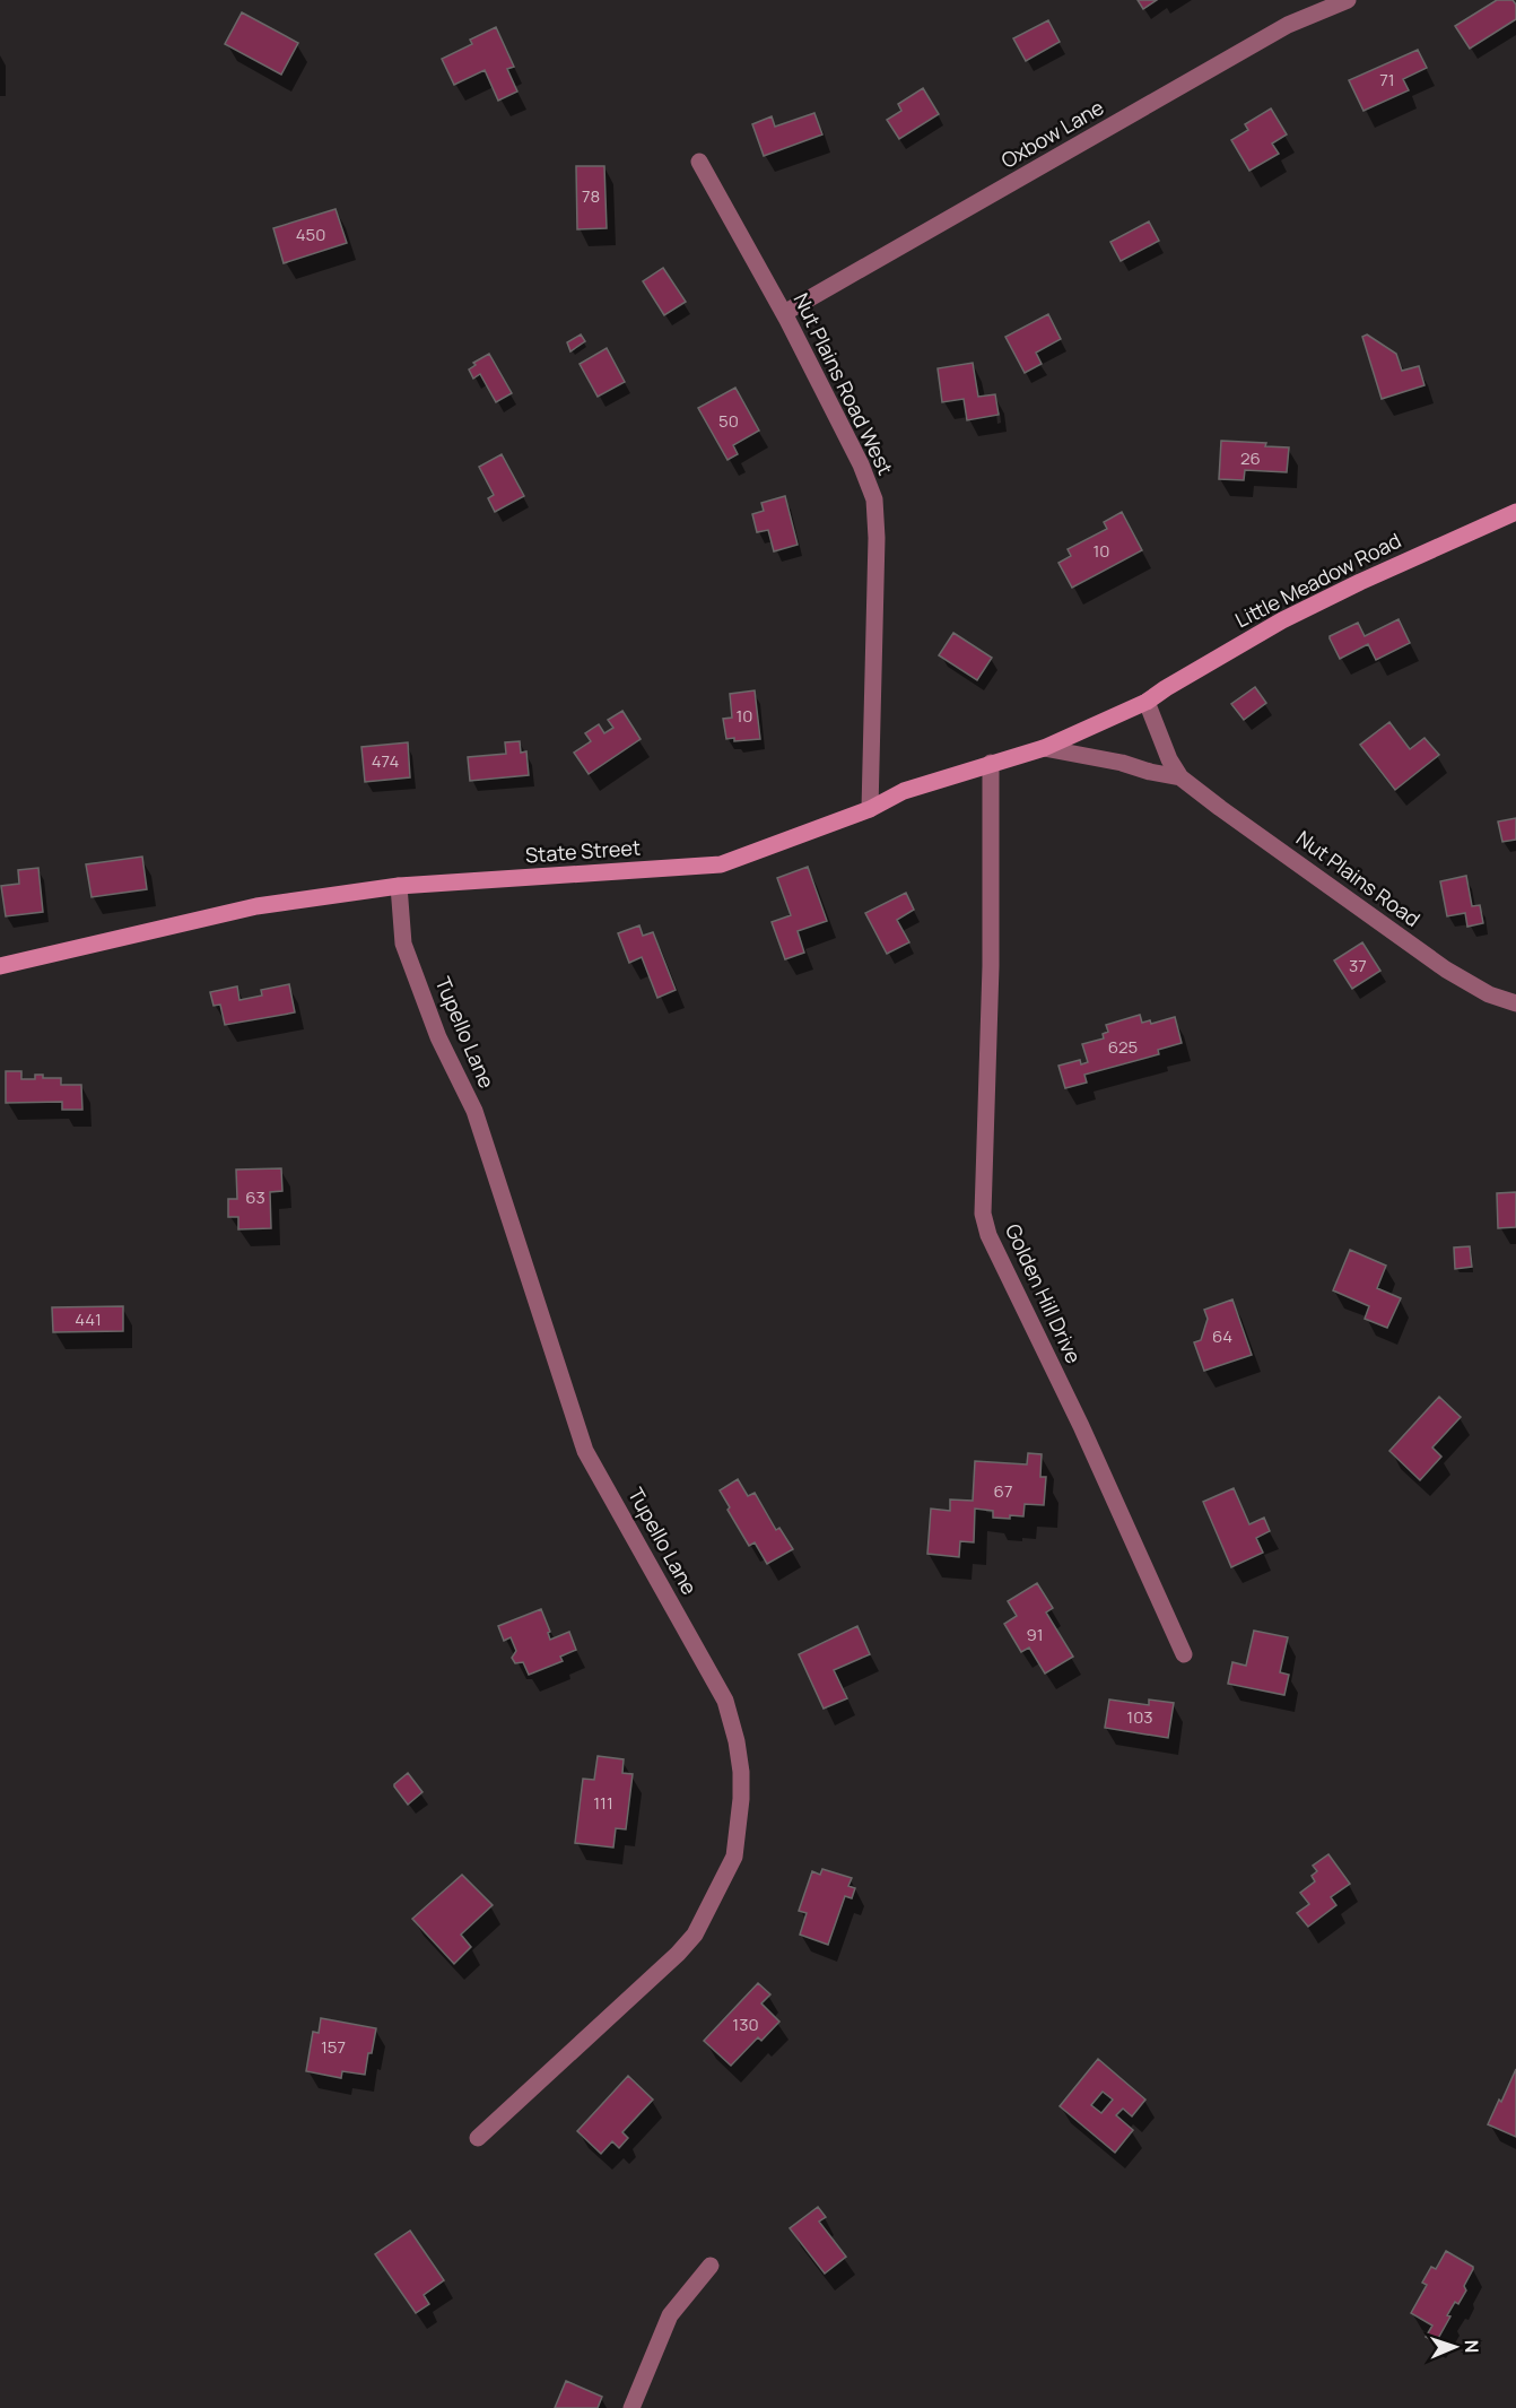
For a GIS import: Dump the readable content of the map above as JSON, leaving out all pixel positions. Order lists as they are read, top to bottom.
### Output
{
  "streets": {
    "street": [
      "Oxbow Lane",
      "Nut Plains Road West",
      "Little Meadow Road",
      "State Street",
      "Nut Plains Road",
      "Tupello Lane",
      "Golden Hill Drive"
    ]
  },
  "crossings": [
    ["Oxbow Lane", "Nut Plains Road West"],
    ["Nut Plains Road West", "State Street"],
    ["Little Meadow Road", "State Street"],
    ["Little Meadow Road", "Nut Plains Road"],
    ["State Street", "Nut Plains Road"],
    ["State Street", "Tupello Lane"],
    ["State Street", "Golden Hill Drive"]
  ],
  "house_numbers": [
    "71",
    "78",
    "450",
    "50",
    "26",
    "10",
    "10",
    "474",
    "37",
    "625",
    "63",
    "441",
    "64",
    "67",
    "91",
    "103",
    "111",
    "130",
    "157"
  ],
  "north": "right"
}
